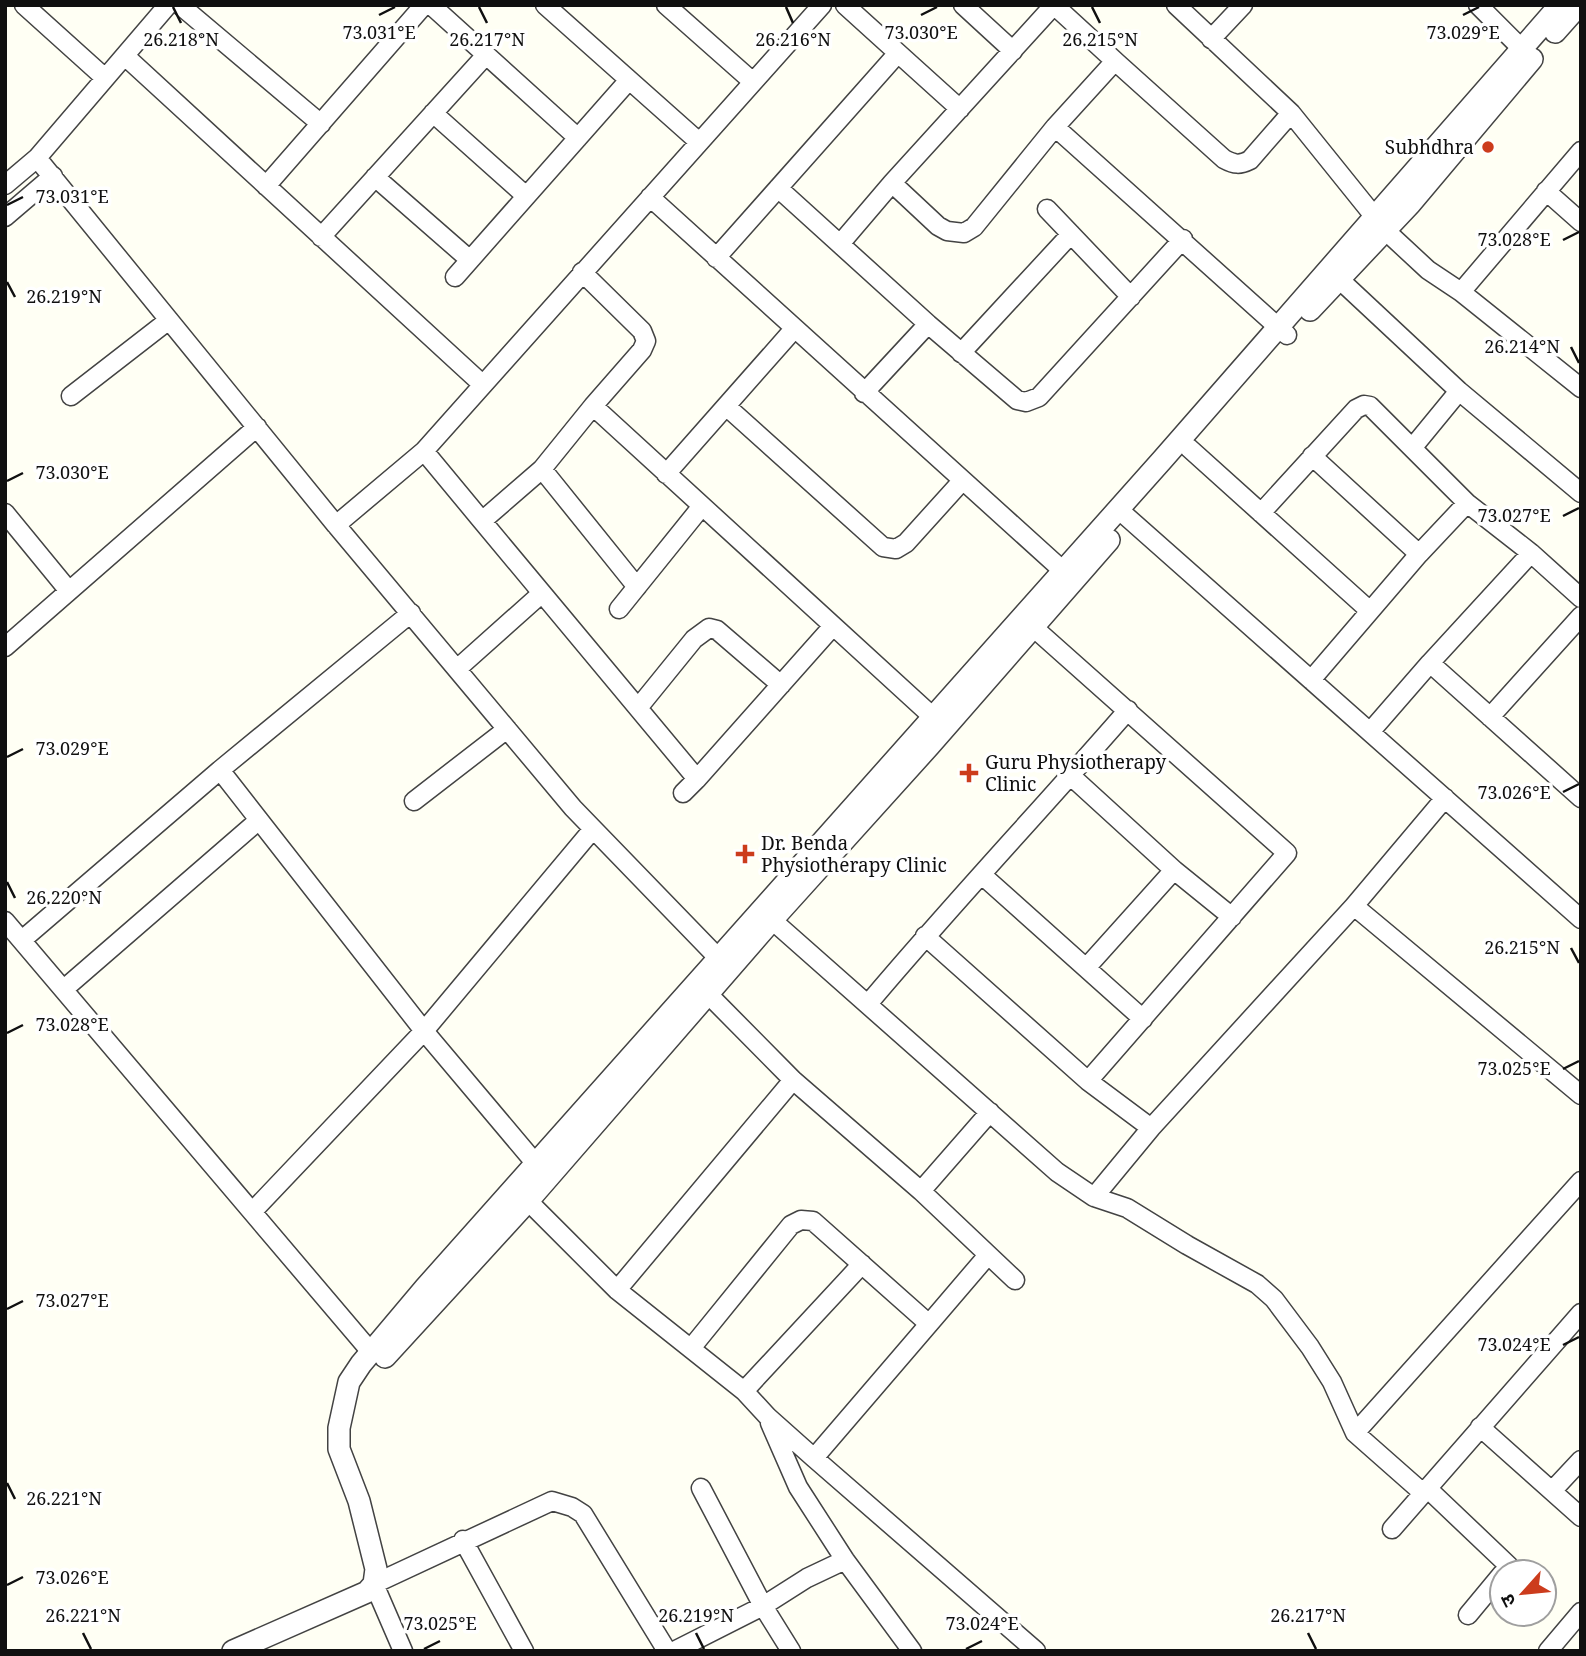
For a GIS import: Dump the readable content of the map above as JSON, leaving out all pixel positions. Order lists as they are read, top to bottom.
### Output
{
  "places": {
    "other": ["Subhdhra"],
    "health": ["Guru Physiotherapy Clinic", "Dr. Benda Physiotherapy Clinic"]
  },
  "north": "bottom left",
  "coordinates": [
    "73.031°E",
    "73.030°E",
    "73.029°E",
    "26.218°N",
    "26.217°N",
    "26.216°N",
    "26.215°N",
    "73.028°E",
    "26.219°N",
    "26.214°N",
    "73.027°E",
    "73.026°E",
    "26.220°N",
    "73.025°E",
    "73.024°E",
    "26.221°N"
  ]
}
